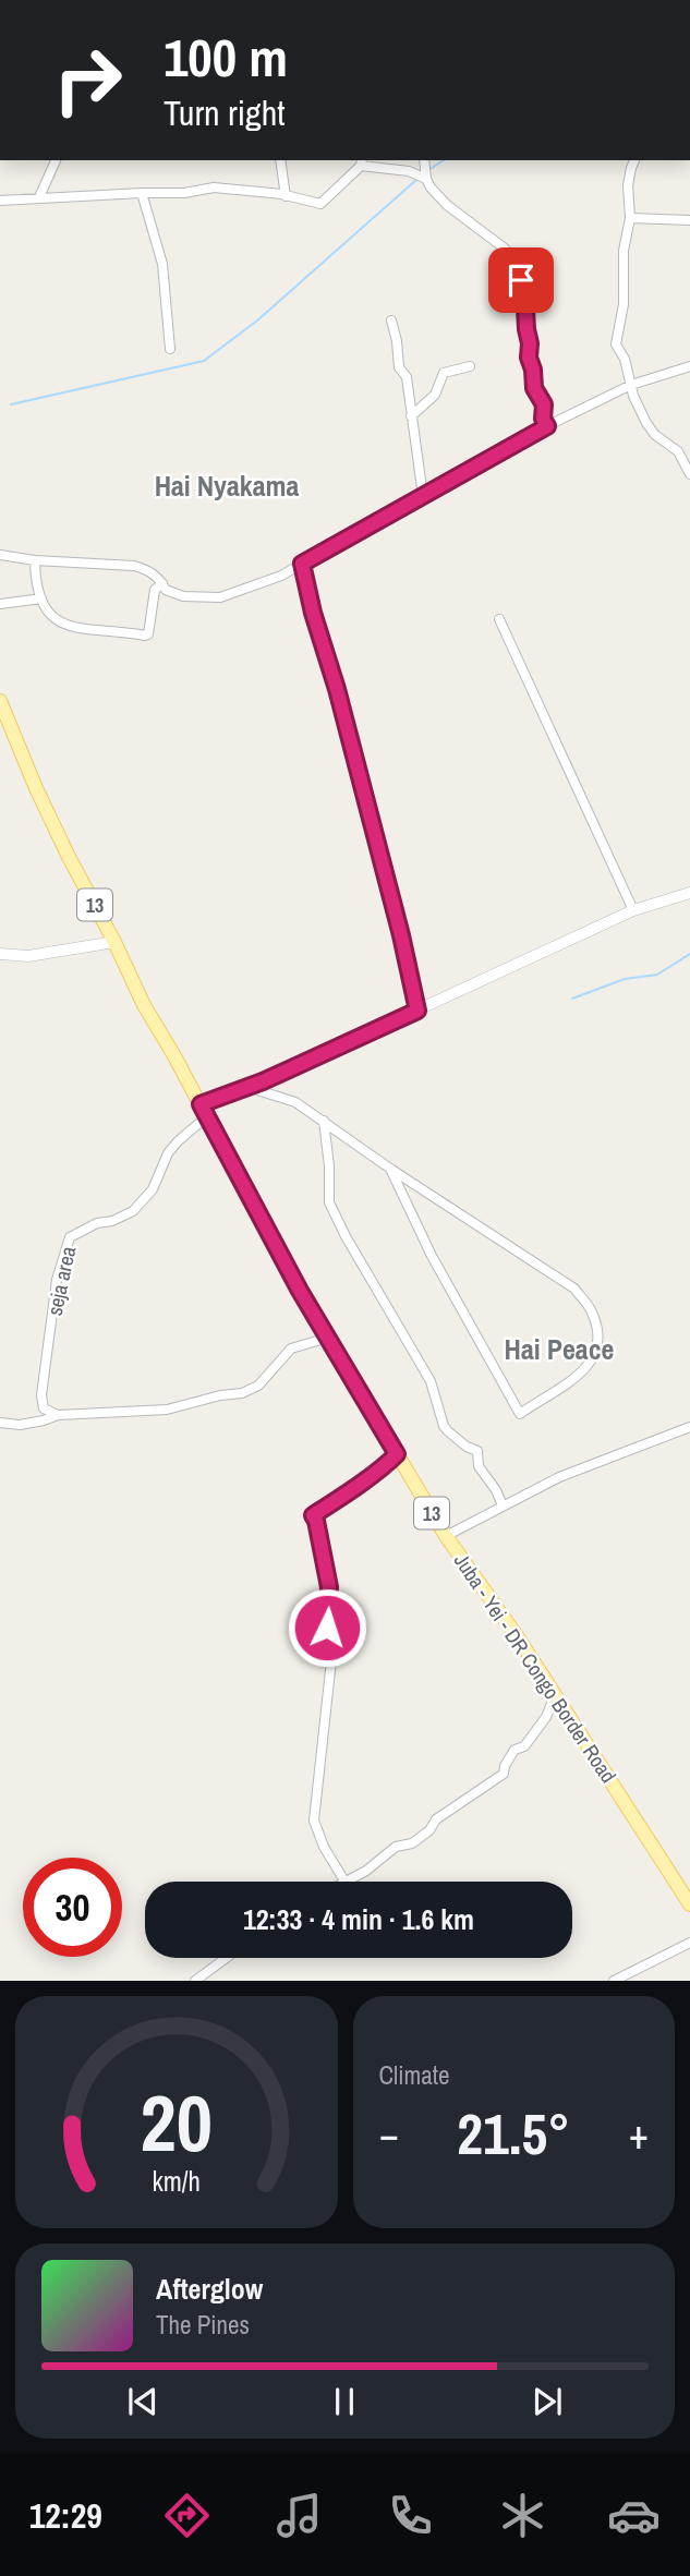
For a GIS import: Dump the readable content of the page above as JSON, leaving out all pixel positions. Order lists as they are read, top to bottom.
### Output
{
  "streets": {
    "main road": ["13", "Juba - Yei - DR Congo Border Road"],
    "street": ["seja area"]
  },
  "crossings": [
    ["seja area", "Juba - Yei - DR Congo Border Road"]
  ],
  "districts": ["Hai Nyakama", "Hai Peace"],
  "page": {
    "turn": ["100 m", "Turn right"],
    "limit": "30",
    "trip": "12:33 · 4 min · 1.6 km",
    "tile": "Climate",
    "heat": ["−", "21.5°", "+"],
    "song": ["Afterglow", "The Pines"],
    "tabs": "12:29",
    "gauge": ["20", "km/h"]
  }
}
